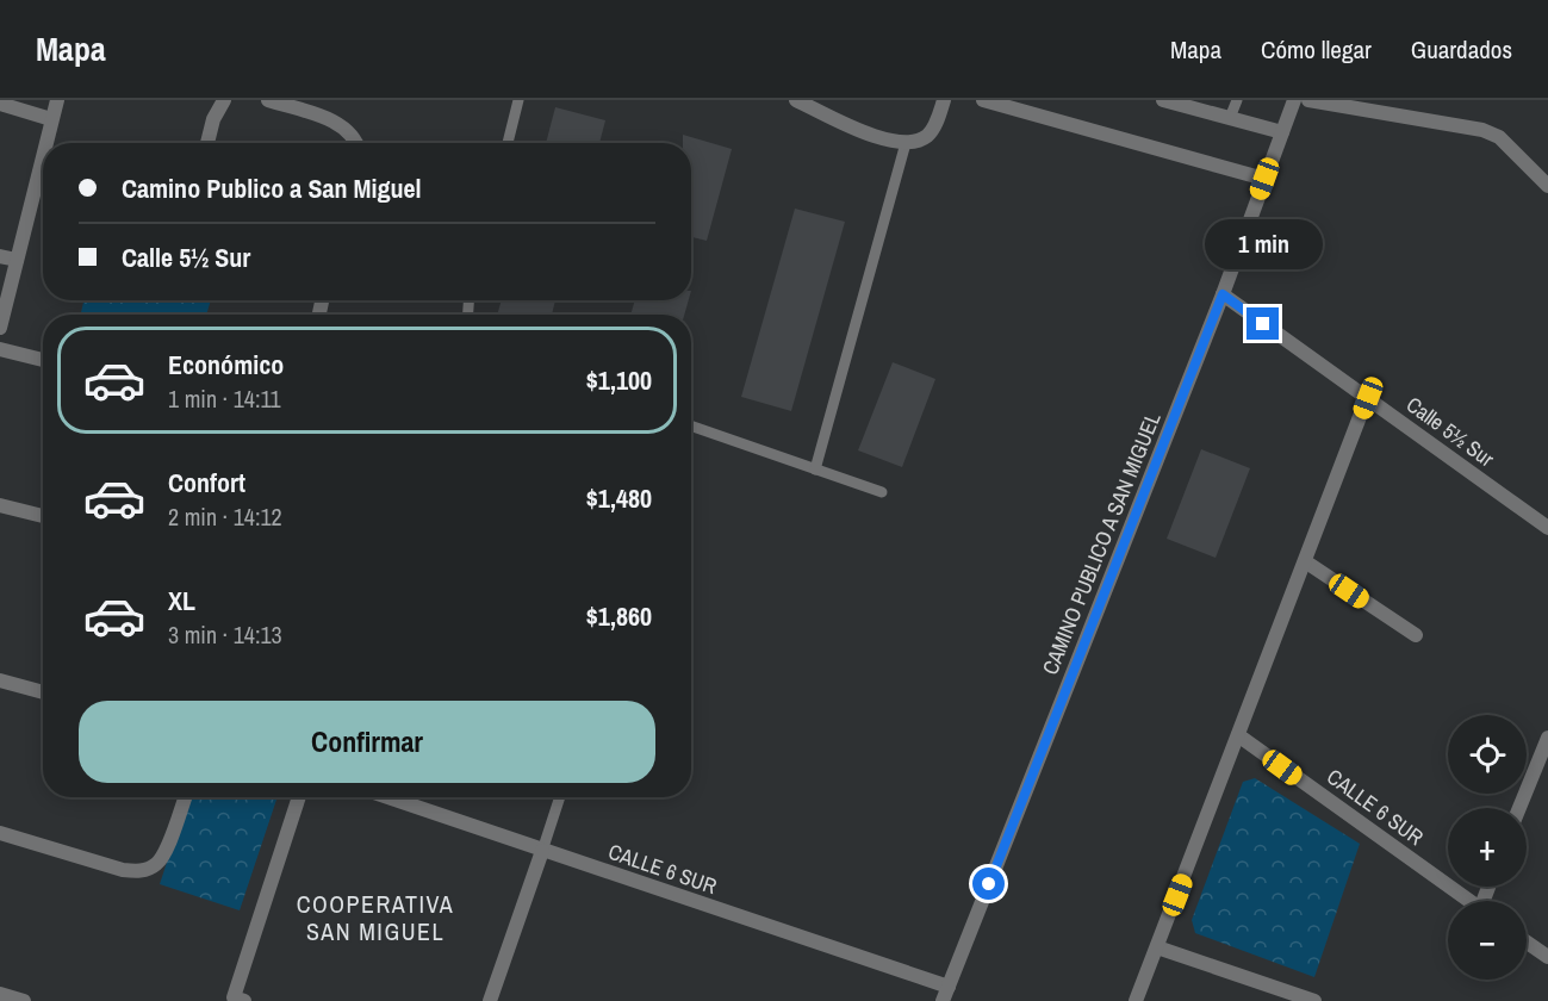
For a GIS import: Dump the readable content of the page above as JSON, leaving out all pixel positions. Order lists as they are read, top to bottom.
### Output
{
  "streets": {
    "street": ["Calle 5½ Sur", "CAMINO PUBLICO A SAN MIGUEL", "CALLE 6 SUR"]
  },
  "crossings": [
    ["Calle 5½ Sur", "CAMINO PUBLICO A SAN MIGUEL"],
    ["CAMINO PUBLICO A SAN MIGUEL", "CALLE 6 SUR"]
  ],
  "districts": ["COOPERATIVA SAN MIGUEL"],
  "page": {
    "header": "Mapa",
    "nav": ["Mapa", "Cómo llegar", "Guardados"],
    "banner": ["Camino Publico a San Miguel", "Calle 5½ Sur"],
    "bubble": "1 min",
    "list": [
      {
        "name": "Económico",
        "note": "1 min · 14:11",
        "value": "$1,100"
      },
      {
        "name": "Confort",
        "note": "2 min · 14:12",
        "value": "$1,480"
      },
      {
        "name": "XL",
        "note": "3 min · 14:13",
        "value": "$1,860"
      }
    ],
    "buttons": "Confirmar",
    "map_buttons": ["+", "−"]
  }
}
